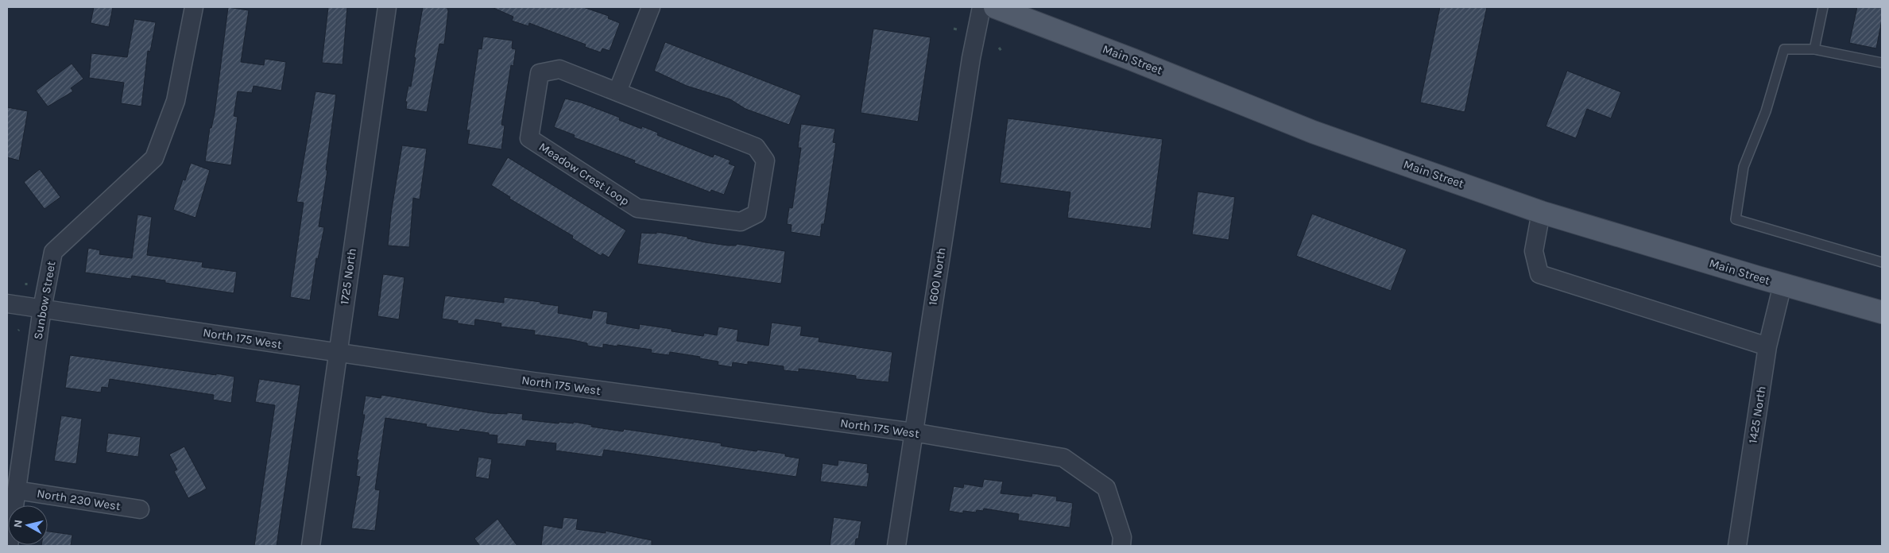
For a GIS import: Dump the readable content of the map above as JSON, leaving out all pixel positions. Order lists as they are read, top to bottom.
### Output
{
  "streets": {
    "main road": ["Main Street"],
    "street": [
      "Meadow Crest Loop",
      "1725 North",
      "1600 North",
      "Sunbow Street",
      "North 175 West",
      "1425 North",
      "North 230 West"
    ]
  },
  "crossings": [
    ["Main Street", "1425 North"],
    ["1725 North", "North 175 West"],
    ["1600 North", "North 175 West"],
    ["Sunbow Street", "North 175 West"],
    ["Sunbow Street", "North 230 West"]
  ],
  "north": "left"
}
